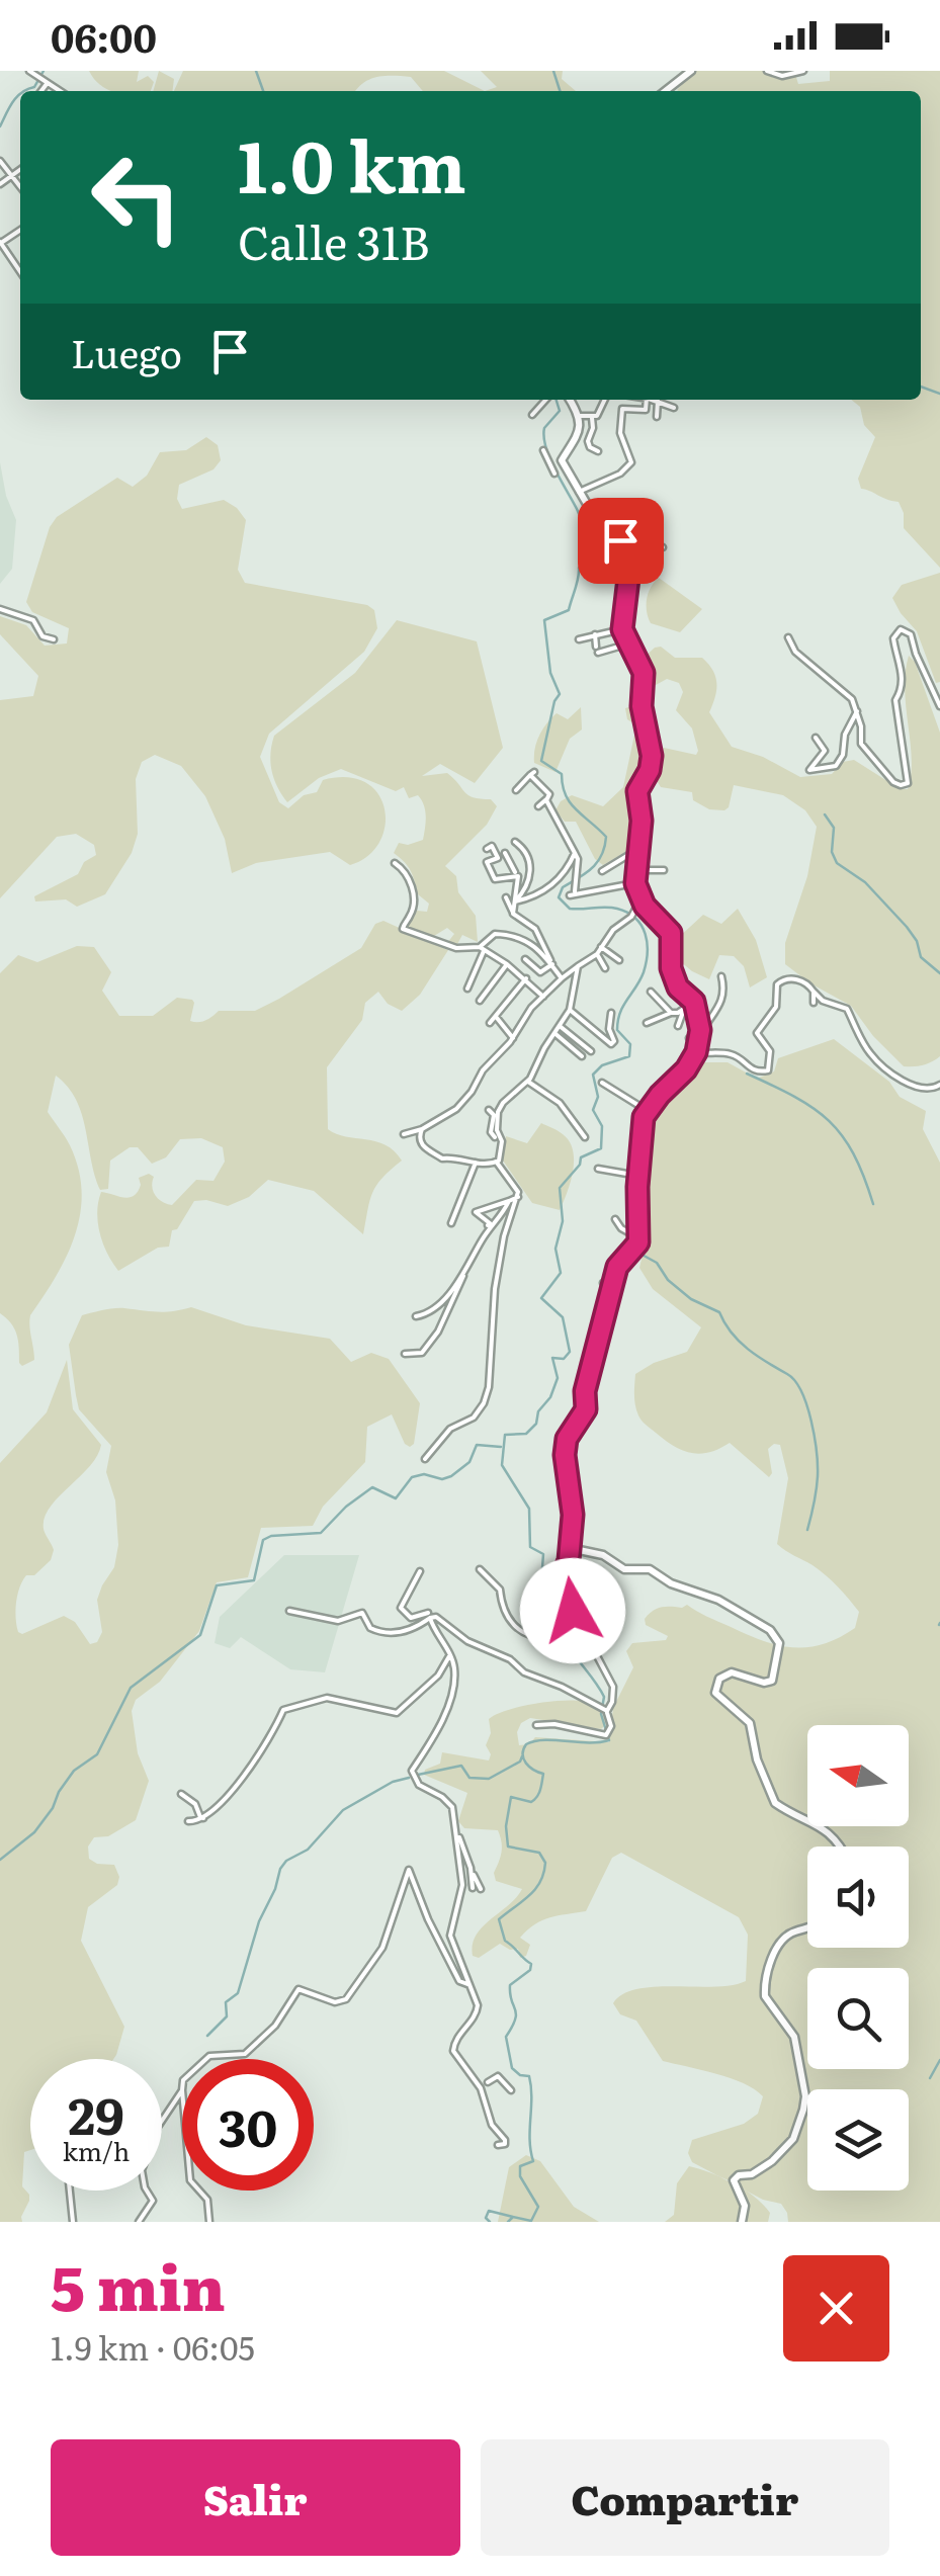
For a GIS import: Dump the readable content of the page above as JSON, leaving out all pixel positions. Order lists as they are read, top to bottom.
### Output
{
  "north": "left",
  "page": {
    "status": "06:00",
    "turn": ["1.0 km", "Calle 31B"],
    "then": "Luego",
    "speed": "29 km/h",
    "limit": "30",
    "heading": ["5 min", "1.9 km · 06:05"],
    "buttons": ["Salir", "Compartir"]
  }
}
